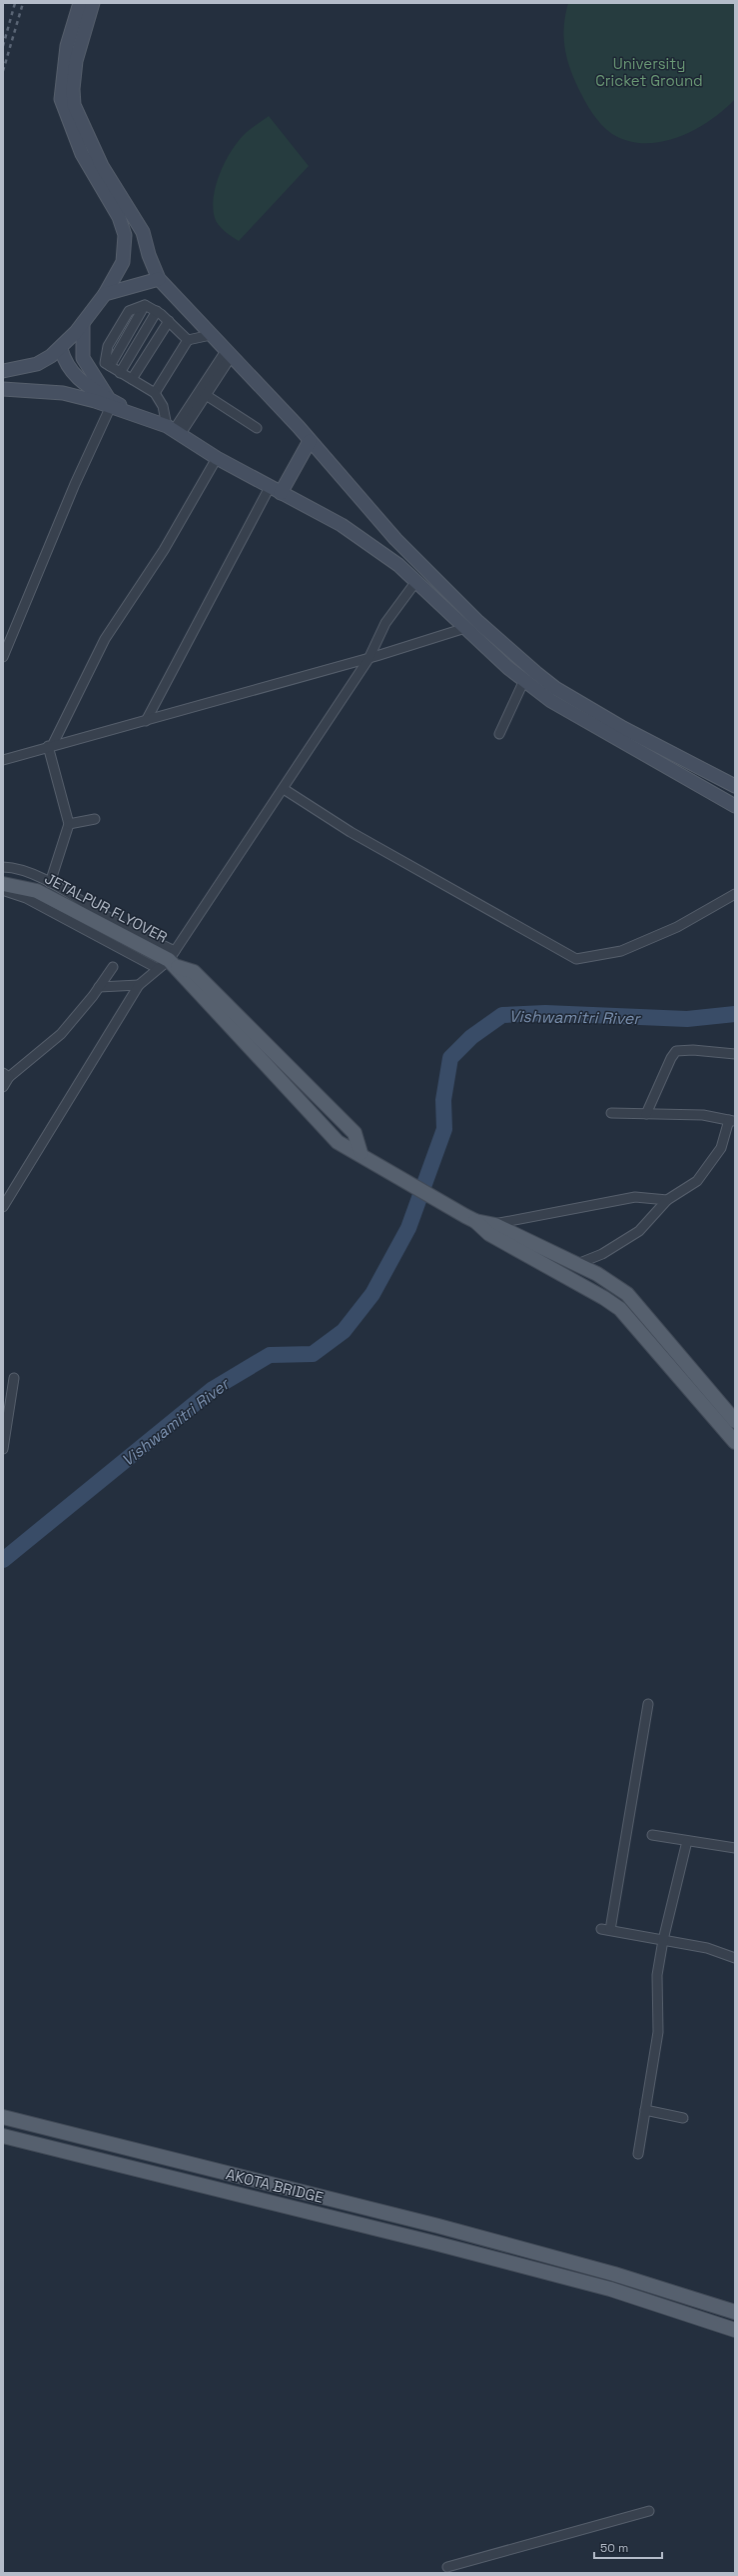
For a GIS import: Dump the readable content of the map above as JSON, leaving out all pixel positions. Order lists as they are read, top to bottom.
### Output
{
  "streets": {
    "main road": ["JETALPUR FLYOVER", "AKOTA BRIDGE"]
  },
  "water": ["Vishwamitri River"],
  "parks": ["University Cricket Ground"],
  "scale_bar": "50 m"
}
